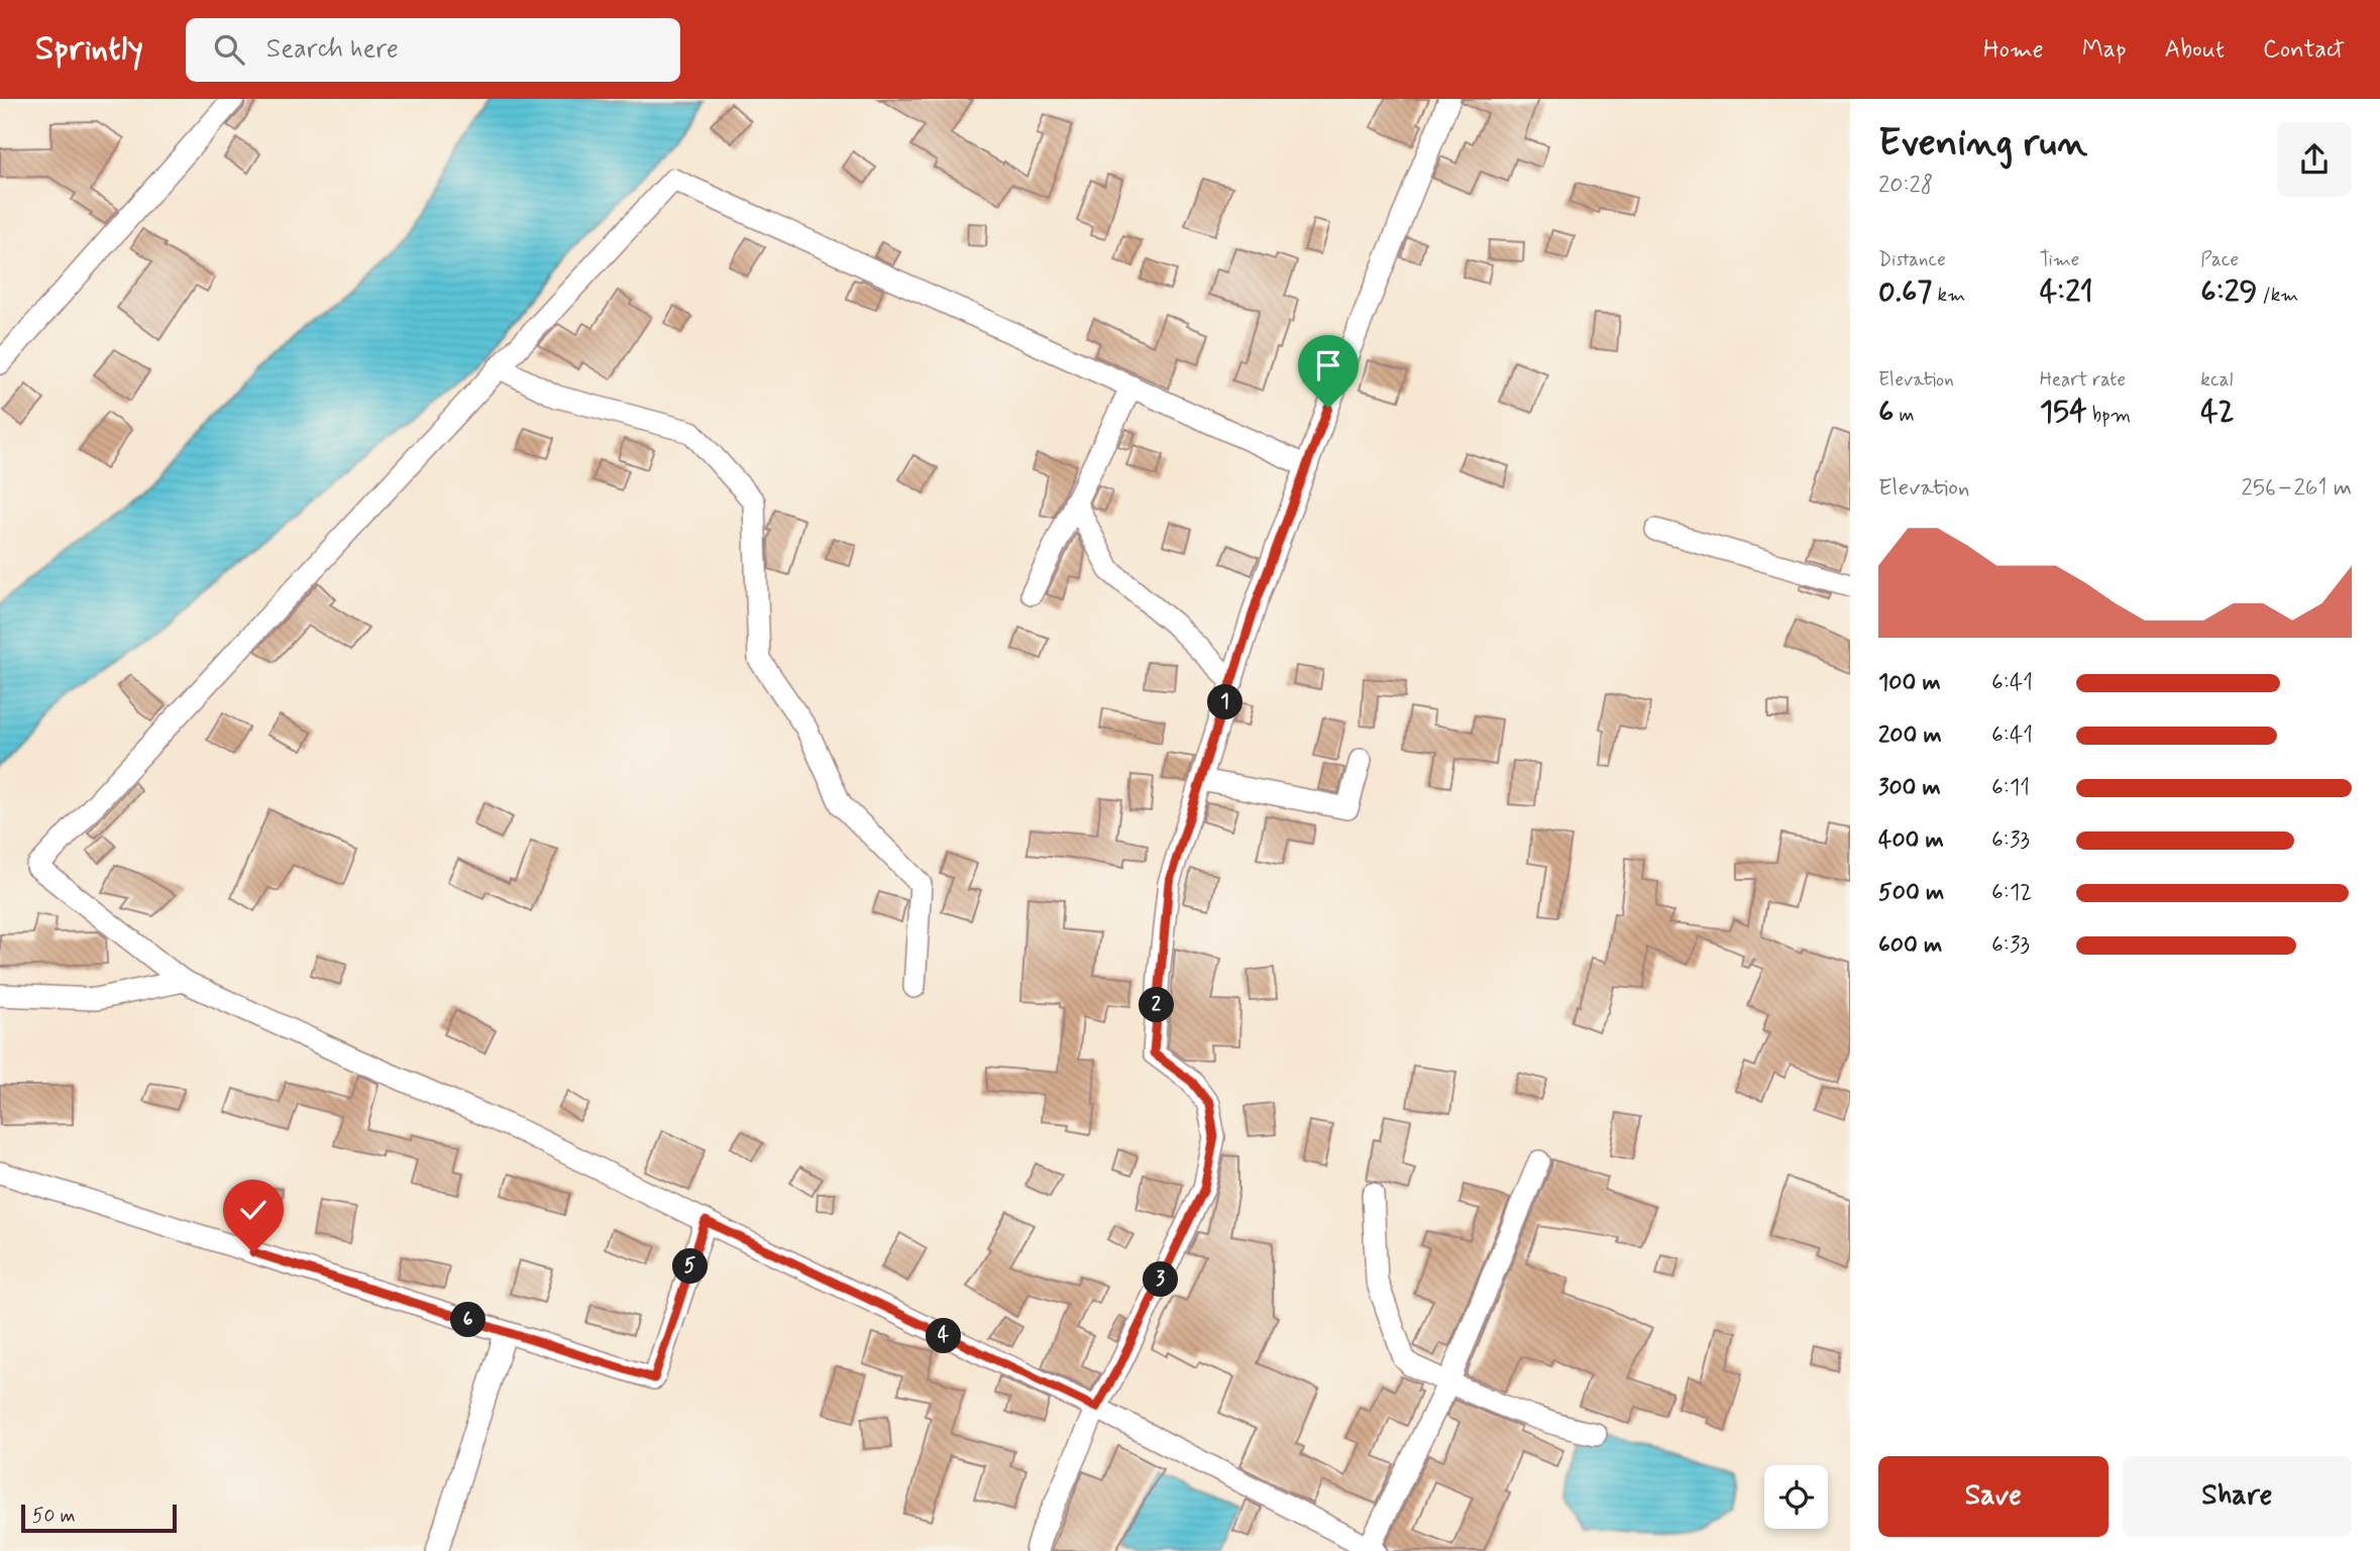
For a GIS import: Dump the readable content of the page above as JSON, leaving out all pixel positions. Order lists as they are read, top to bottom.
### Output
{
  "scale_bar": "50 m",
  "page": {
    "header": "Sprintly",
    "search": "Search here",
    "nav": [
      "Home",
      "Map",
      "About",
      "Contact"
    ],
    "heading": ["Evening run", "20:28"],
    "stats": [
      ["Distance", "0.67 km"],
      ["Time", "4:21"],
      ["Pace", "6:29 /km"],
      ["Elevation", "6 m"],
      ["Heart rate", "154 bpm"],
      ["kcal", "42"]
    ],
    "chart": ["Elevation", "256–261 m"],
    "list": [
      {
        "name": "100 m",
        "note": "6:41"
      },
      {
        "name": "200 m",
        "note": "6:41"
      },
      {
        "name": "300 m",
        "note": "6:11"
      },
      {
        "name": "400 m",
        "note": "6:33"
      },
      {
        "name": "500 m",
        "note": "6:12"
      },
      {
        "name": "600 m",
        "note": "6:33"
      }
    ],
    "pins": [
      "1",
      "2",
      "5",
      "3",
      "6",
      "4"
    ],
    "buttons": ["Save", "Share"],
    "scale": "50 m"
  }
}
